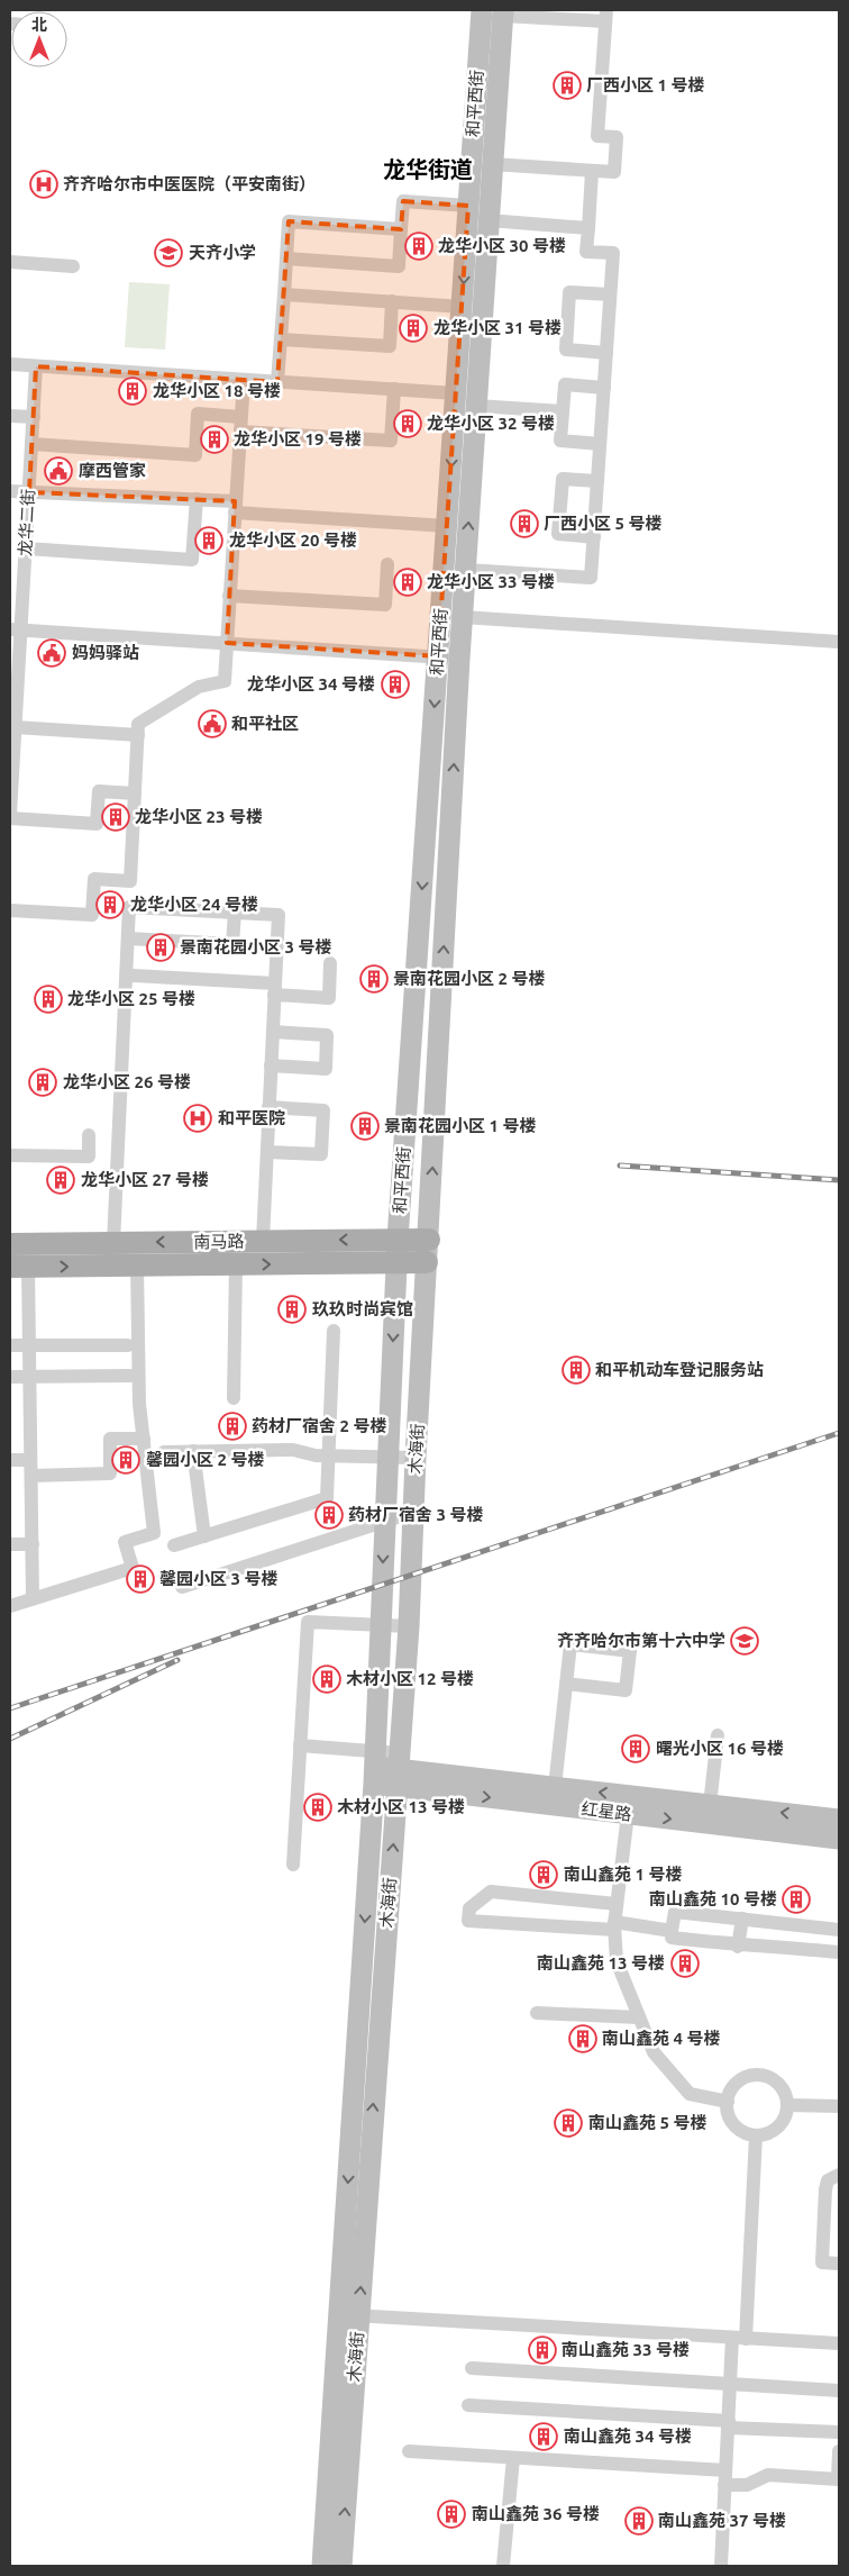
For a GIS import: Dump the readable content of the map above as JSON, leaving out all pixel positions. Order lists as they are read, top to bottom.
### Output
{
  "streets": {
    "main road": [
      "和平西街",
      "南马路",
      "木海街",
      "红星路"
    ],
    "street": ["龙华二街"]
  },
  "crossings": [
    ["和平西街", "南马路"],
    ["和平西街", "木海街"],
    ["南马路", "木海街"],
    ["木海街", "红星路"]
  ],
  "districts": ["龙华街道"],
  "places": {
    "building": [
      "厂西小区 1 号楼",
      "龙华小区 30 号楼",
      "龙华小区 31 号楼",
      "龙华小区 18 号楼",
      "龙华小区 32 号楼",
      "龙华小区 19 号楼",
      "厂西小区 5 号楼",
      "龙华小区 20 号楼",
      "龙华小区 33 号楼",
      "龙华小区 34 号楼",
      "龙华小区 23 号楼",
      "龙华小区 24 号楼",
      "景南花园小区 3 号楼",
      "景南花园小区 2 号楼",
      "龙华小区 25 号楼",
      "龙华小区 26 号楼",
      "景南花园小区 1 号楼",
      "龙华小区 27 号楼",
      "玖玖时尚宾馆",
      "和平机动车登记服务站",
      "药材厂宿舍 2 号楼",
      "馨园小区 2 号楼",
      "药材厂宿舍 3 号楼",
      "馨园小区 3 号楼",
      "木材小区 12 号楼",
      "曙光小区 16 号楼",
      "木材小区 13 号楼",
      "南山鑫苑 1 号楼",
      "南山鑫苑 10 号楼",
      "南山鑫苑 13 号楼",
      "南山鑫苑 4 号楼",
      "南山鑫苑 5 号楼",
      "南山鑫苑 33 号楼",
      "南山鑫苑 34 号楼",
      "南山鑫苑 36 号楼",
      "南山鑫苑 37 号楼"
    ],
    "hospital": ["齐齐哈尔市中医医院（平安南街）", "和平医院"],
    "school or university": ["天齐小学", "齐齐哈尔市第十六中学"],
    "public building": ["摩西管家", "妈妈驿站", "和平社区"]
  },
  "north": "top"
}
